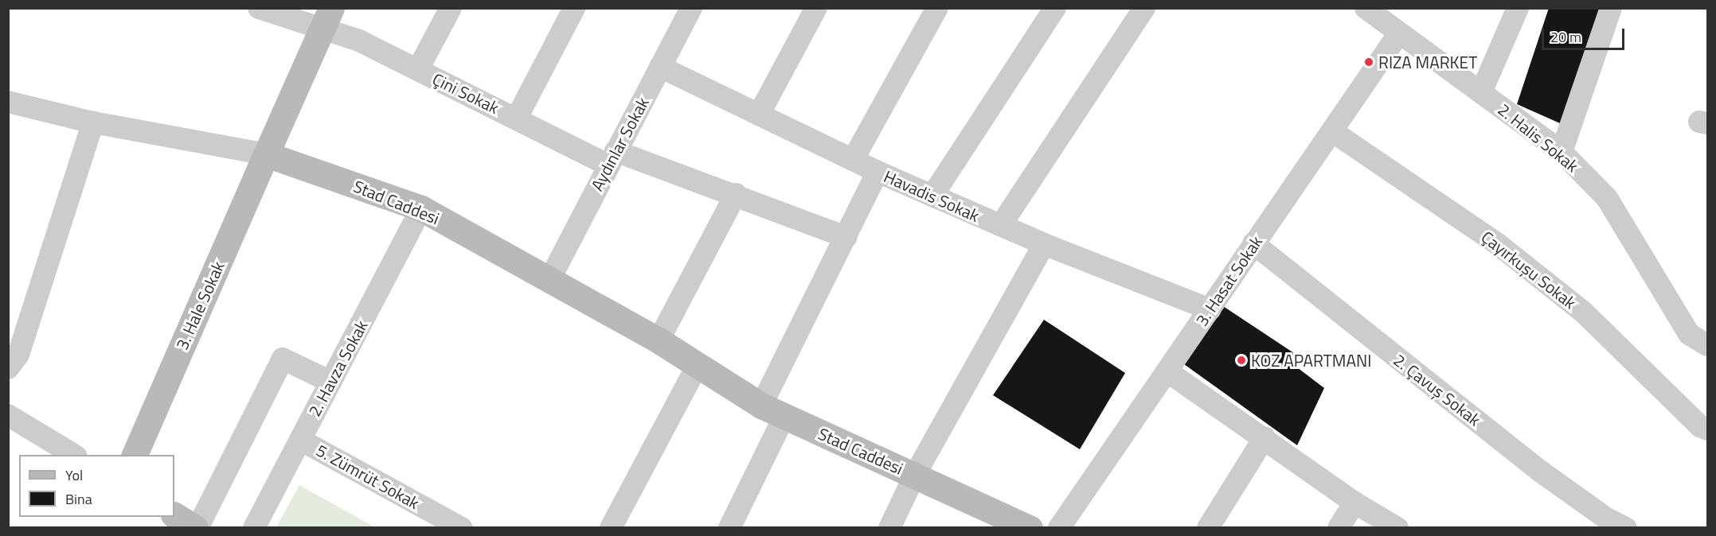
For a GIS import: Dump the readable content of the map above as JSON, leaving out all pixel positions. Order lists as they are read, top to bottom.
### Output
{
  "streets": {
    "street": [
      "Çini Sokak",
      "2. Halis Sokak",
      "Aydınlar Sokak",
      "Havadis Sokak",
      "Stad Caddesi",
      "Çayırkuşu Sokak",
      "3. Hasat Sokak",
      "3. Hale Sokak",
      "2. Havza Sokak",
      "2. Çavuş Sokak",
      "5. Zümrüt Sokak"
    ]
  },
  "crossings": [
    ["Çini Sokak", "Aydınlar Sokak"],
    ["2. Halis Sokak", "3. Hasat Sokak"],
    ["Aydınlar Sokak", "Havadis Sokak"],
    ["Aydınlar Sokak", "Stad Caddesi"],
    ["Havadis Sokak", "3. Hasat Sokak"],
    ["Stad Caddesi", "3. Hale Sokak"],
    ["Stad Caddesi", "2. Havza Sokak"],
    ["Çayırkuşu Sokak", "3. Hasat Sokak"],
    ["3. Hasat Sokak", "2. Çavuş Sokak"],
    ["2. Havza Sokak", "5. Zümrüt Sokak"]
  ],
  "places": ["RIZA MARKET", "KOZ APARTMANI"],
  "legend": ["Yol", "Bina"],
  "scale_bar": "20 m"
}
